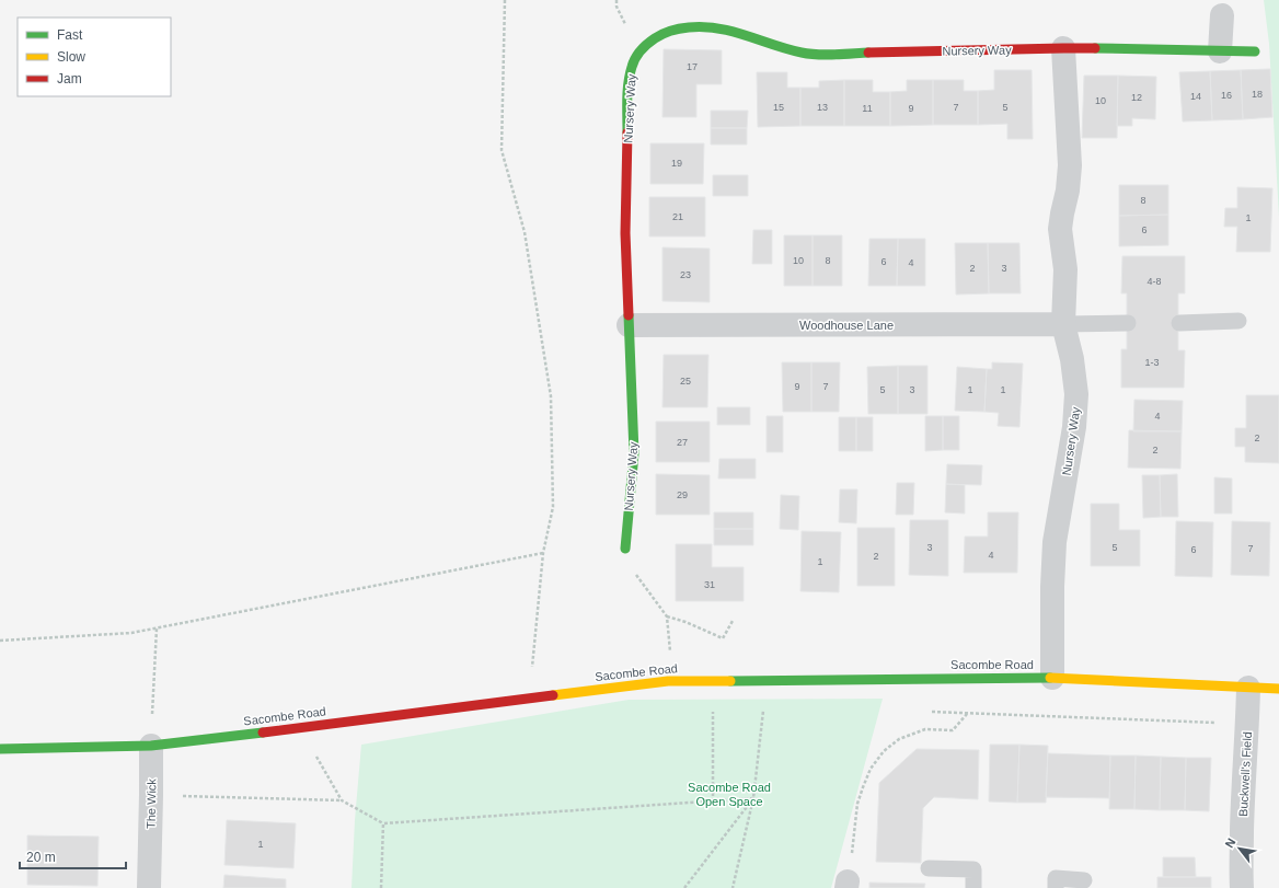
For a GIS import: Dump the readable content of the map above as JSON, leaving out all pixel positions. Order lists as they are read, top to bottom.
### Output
{
  "streets": {
    "street": [
      "Nursery Way",
      "Woodhouse Lane",
      "Sacombe Road",
      "Buckwell's Field",
      "The Wick"
    ]
  },
  "crossings": [
    ["Nursery Way", "Woodhouse Lane"],
    ["Nursery Way", "Sacombe Road"],
    ["Sacombe Road", "Buckwell's Field"],
    ["Sacombe Road", "The Wick"]
  ],
  "parks": ["Sacombe Road Open Space"],
  "house_numbers": [
    "17",
    "18",
    "16",
    "14",
    "12",
    "10",
    "15",
    "13",
    "7",
    "5",
    "11",
    "9",
    "19",
    "8",
    "21",
    "1",
    "6",
    "10",
    "8",
    "6",
    "4",
    "2",
    "3",
    "23",
    "4-8",
    "1-3",
    "25",
    "9",
    "7",
    "5",
    "3",
    "1",
    "1",
    "4",
    "2",
    "27",
    "2",
    "29",
    "3",
    "5",
    "7",
    "6",
    "4",
    "2",
    "1",
    "31",
    "1"
  ],
  "legend": ["Fast", "Slow", "Jam"],
  "scale_bar": "20 m",
  "north": "top left"
}
